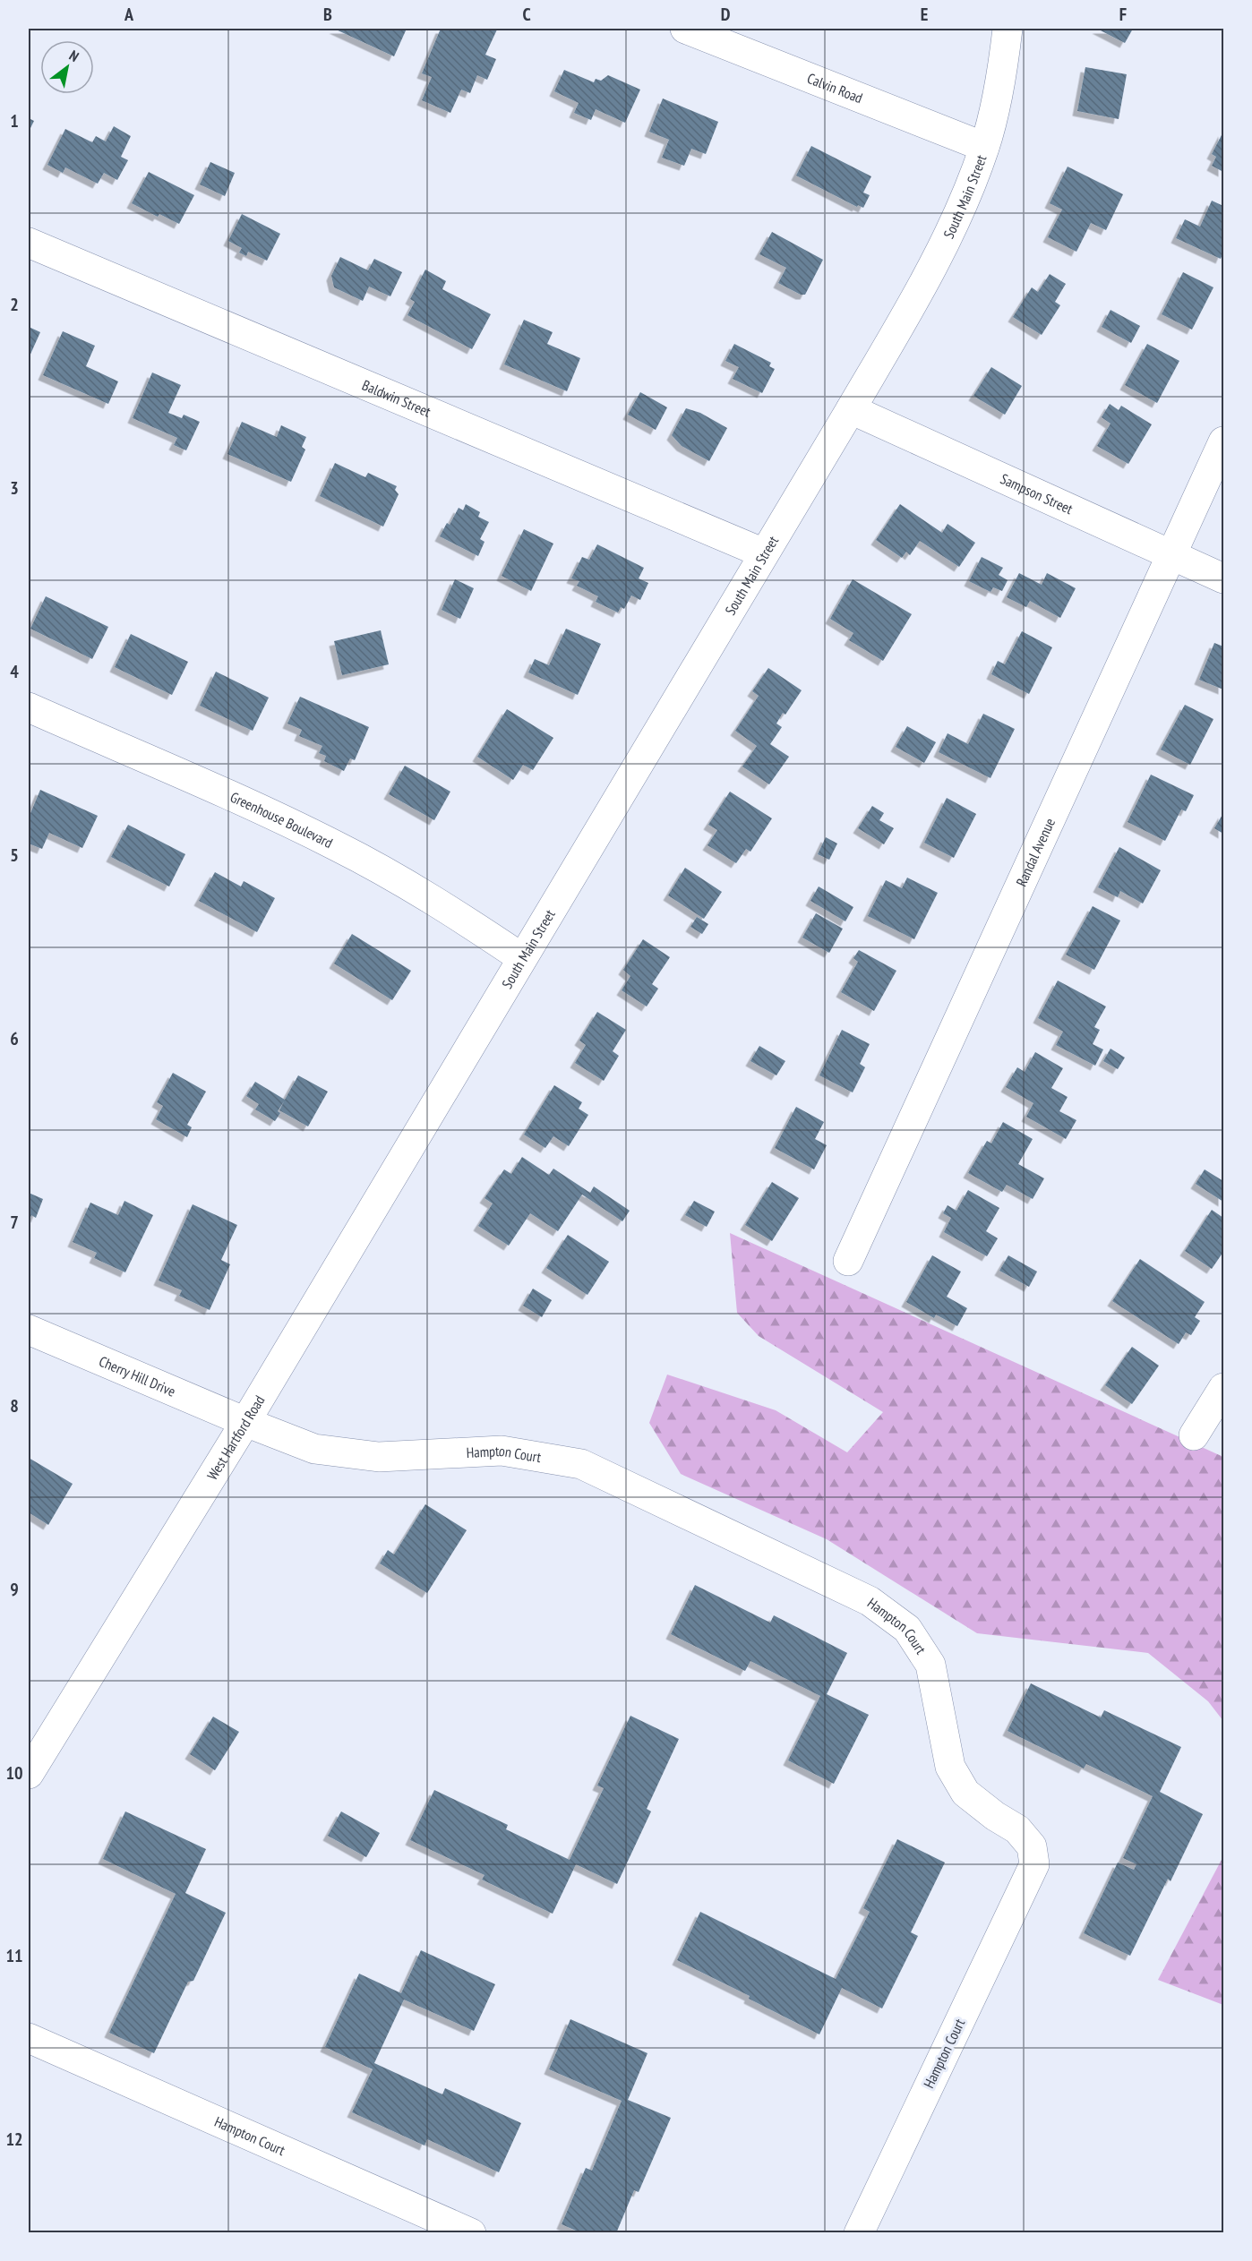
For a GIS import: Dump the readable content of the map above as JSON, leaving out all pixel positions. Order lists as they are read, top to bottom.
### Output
{
  "streets": {
    "street": [
      "Calvin Road",
      "South Main Street",
      "Baldwin Street",
      "Sampson Street",
      "Greenhouse Boulevard",
      "Randal Avenue",
      "Cherry Hill Drive",
      "West Hartford Road",
      "Hampton Court"
    ]
  },
  "crossings": [
    ["Calvin Road", "South Main Street"],
    ["South Main Street", "Baldwin Street"],
    ["South Main Street", "Sampson Street"],
    ["South Main Street", "Greenhouse Boulevard"],
    ["South Main Street", "West Hartford Road"],
    ["Sampson Street", "Randal Avenue"],
    ["Cherry Hill Drive", "West Hartford Road"],
    ["Cherry Hill Drive", "Hampton Court"],
    ["West Hartford Road", "Hampton Court"]
  ],
  "north": "top right",
  "grid": {
    "columns": [
      "A",
      "B",
      "C",
      "D",
      "E",
      "F"
    ],
    "rows": [
      "1",
      "2",
      "3",
      "4",
      "5",
      "6",
      "7",
      "8",
      "9",
      "10",
      "11",
      "12"
    ]
  }
}
